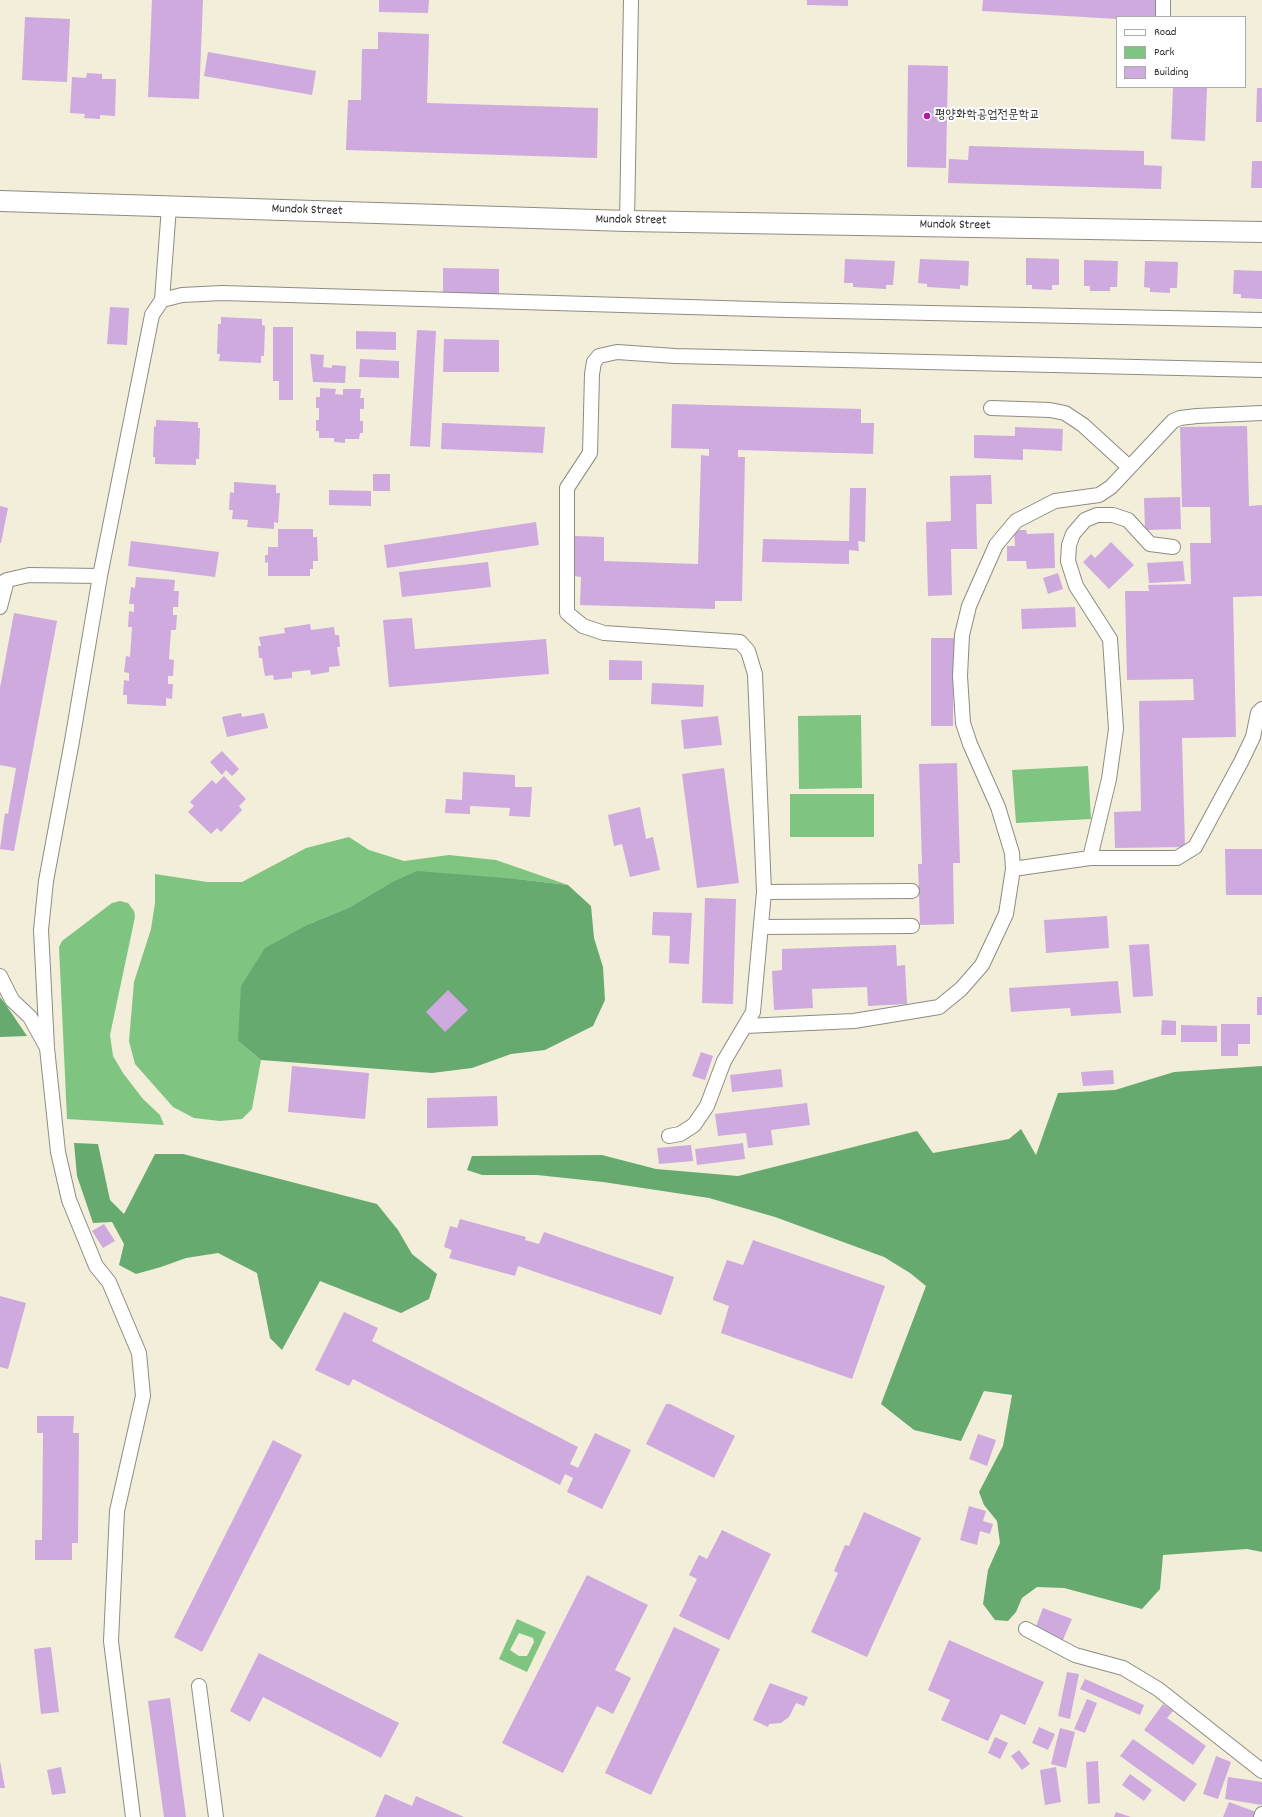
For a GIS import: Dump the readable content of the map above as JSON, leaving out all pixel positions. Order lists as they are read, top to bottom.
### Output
{
  "streets": {
    "main road": ["Mundok Street"]
  },
  "places": ["평양화학공업전문학교"],
  "legend": ["Road", "Park", "Building"]
}
